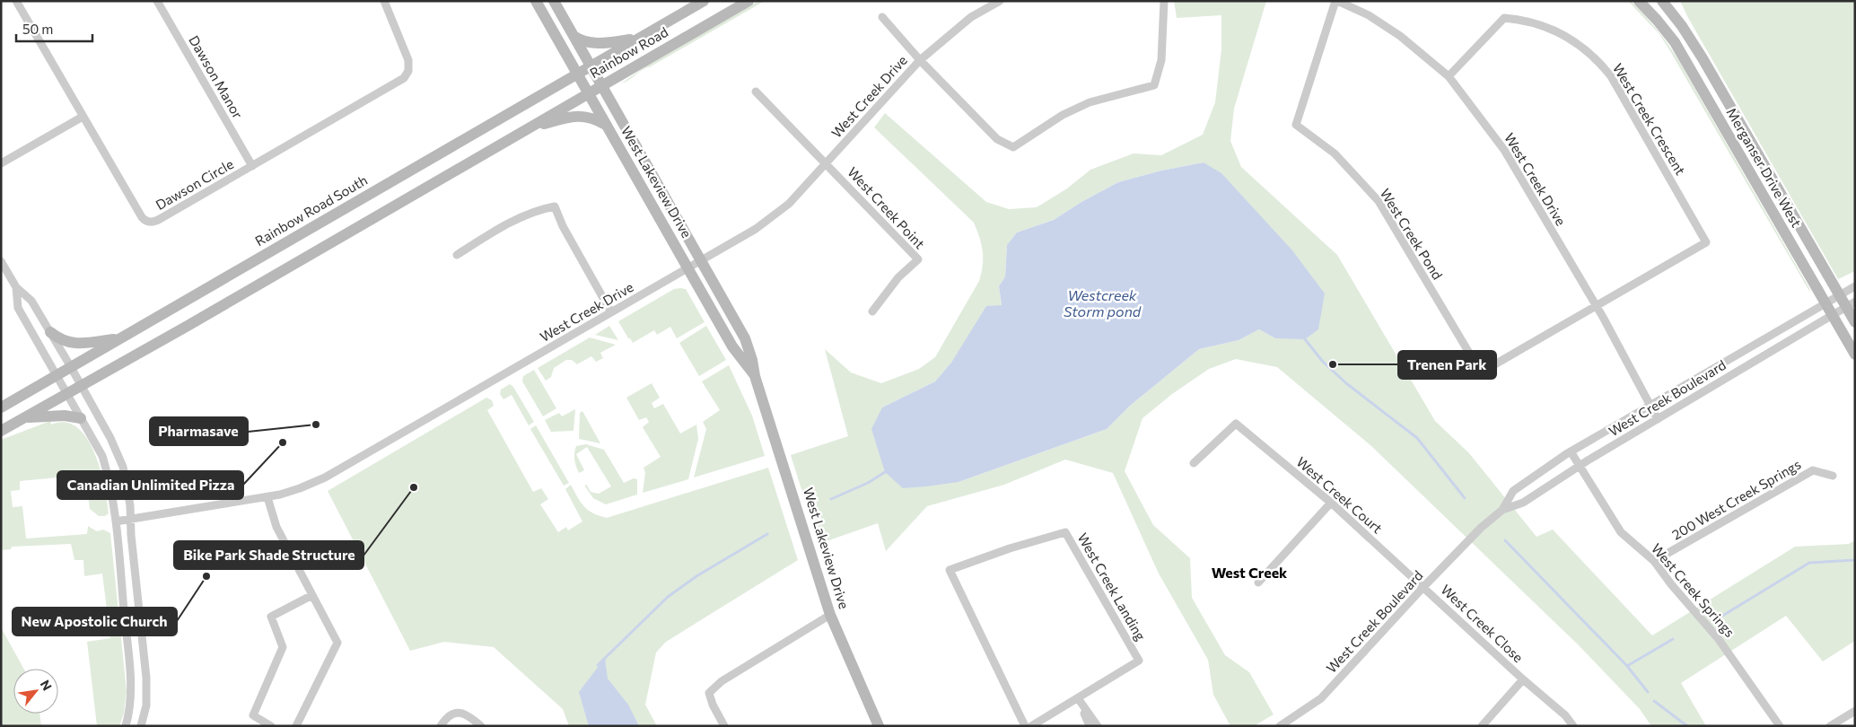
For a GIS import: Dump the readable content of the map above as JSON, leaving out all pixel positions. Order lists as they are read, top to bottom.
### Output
{
  "streets": {
    "street": [
      "Rainbow Road",
      "Dawson Manor",
      "West Creek Drive",
      "West Creek Crescent",
      "Merganser Drive West",
      "West Lakeview Drive",
      "Dawson Circle",
      "West Creek Point",
      "Rainbow Road South",
      "West Creek Pond",
      "West Creek Boulevard",
      "West Creek Court",
      "200 West Creek Springs",
      "West Creek Landing",
      "West Creek Springs",
      "West Creek Close"
    ]
  },
  "crossings": [
    ["Rainbow Road", "West Lakeview Drive"],
    ["Rainbow Road", "Rainbow Road South"],
    ["Dawson Manor", "Dawson Circle"],
    ["West Creek Drive", "West Creek Crescent"],
    ["West Creek Drive", "West Lakeview Drive"],
    ["West Creek Drive", "West Creek Point"],
    ["West Creek Drive", "West Creek Pond"],
    ["West Creek Drive", "West Creek Boulevard"],
    ["West Creek Crescent", "West Creek Pond"],
    ["Merganser Drive West", "West Creek Boulevard"],
    ["West Lakeview Drive", "Rainbow Road South"],
    ["West Creek Boulevard", "West Creek Court"],
    ["West Creek Boulevard", "West Creek Springs"],
    ["West Creek Boulevard", "West Creek Close"],
    ["West Creek Court", "West Creek Close"],
    ["200 West Creek Springs", "West Creek Springs"]
  ],
  "districts": ["West Creek"],
  "water": ["Westcreek Storm pond"],
  "places": [
    "Trenen Park",
    "Pharmasave",
    "Canadian Unlimited Pizza",
    "Bike Park Shade Structure",
    "New Apostolic Church"
  ],
  "scale_bar": "50 m",
  "north": "top right"
}
